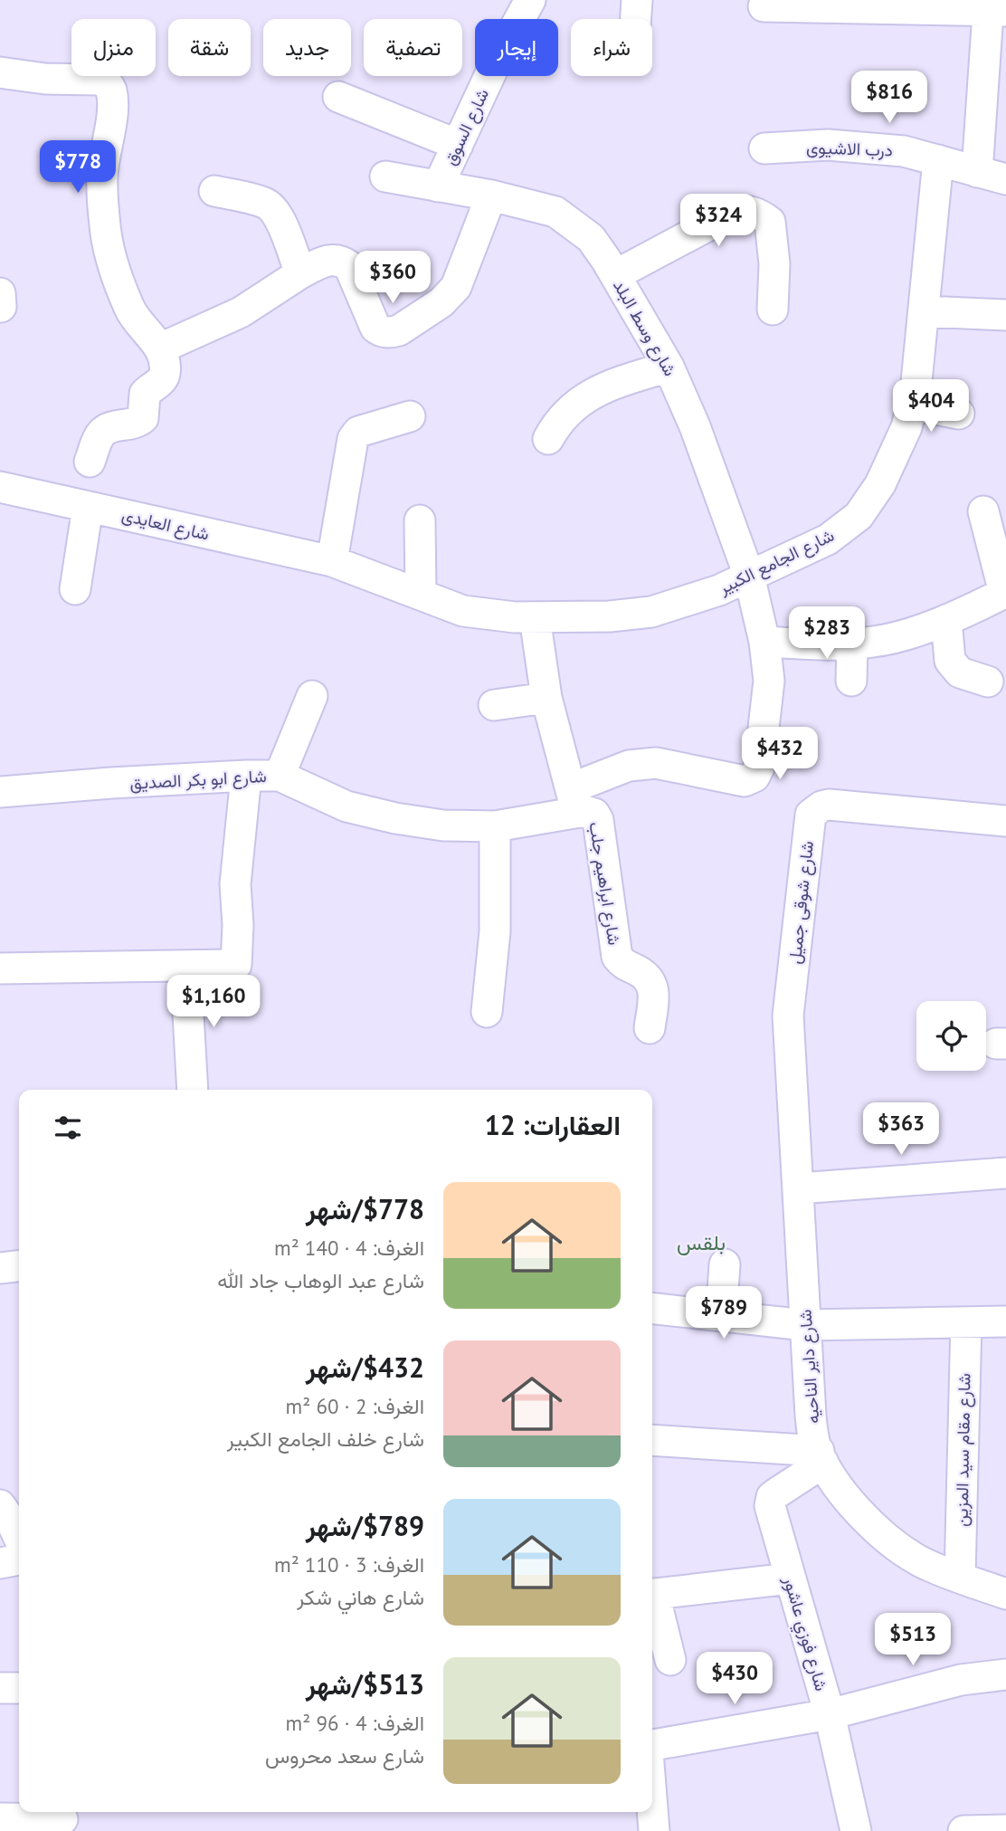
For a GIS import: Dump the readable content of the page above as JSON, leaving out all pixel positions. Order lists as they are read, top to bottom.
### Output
{
  "streets": {
    "street": [
      "شارع السوق",
      "درب الاشيوى",
      "شارع وسط البلد",
      "شارع العايدى",
      "شارع الجامع الكبير",
      "شارع ابو بكر الصديق",
      "شارع ابراهيم جلب",
      "شارع شوقى جميل",
      "شارع داير الناحيه",
      "شارع مقام سيد المزين",
      "شارع فوزي عاشور"
    ]
  },
  "crossings": [
    ["شارع السوق", "شارع وسط البلد"],
    ["درب الاشيوى", "شارع الجامع الكبير"],
    ["شارع وسط البلد", "شارع الجامع الكبير"],
    ["شارع وسط البلد", "شارع ابو بكر الصديق"],
    ["شارع العايدى", "شارع الجامع الكبير"],
    ["شارع ابو بكر الصديق", "شارع ابراهيم جلب"],
    ["شارع شوقى جميل", "شارع داير الناحيه"],
    ["شارع داير الناحيه", "شارع مقام سيد المزين"],
    ["شارع داير الناحيه", "شارع فوزي عاشور"]
  ],
  "districts": ["بلقس"],
  "page": {
    "chip": [
      "شراء",
      "إيجار",
      "تصفية",
      "جديد",
      "شقة",
      "منزل"
    ],
    "price": [
      "$816",
      "$778",
      "$324",
      "$360",
      "$404",
      "$283",
      "$432",
      "$1,160",
      "$363",
      "$789",
      "$513",
      "$430"
    ],
    "heading": "العقارات: 12",
    "list": [
      {
        "name": "$778/شهر",
        "note": "الغرف: 4 · 140 m² · شارع عبد الوهاب جاد الله"
      },
      {
        "name": "$432/شهر",
        "note": "الغرف: 2 · 60 m² · شارع خلف الجامع الكبير"
      },
      {
        "name": "$789/شهر",
        "note": "الغرف: 3 · 110 m² · شارع هاني شكر"
      },
      {
        "name": "$513/شهر",
        "note": "الغرف: 4 · 96 m² · شارع سعد محروس"
      }
    ]
  }
}
